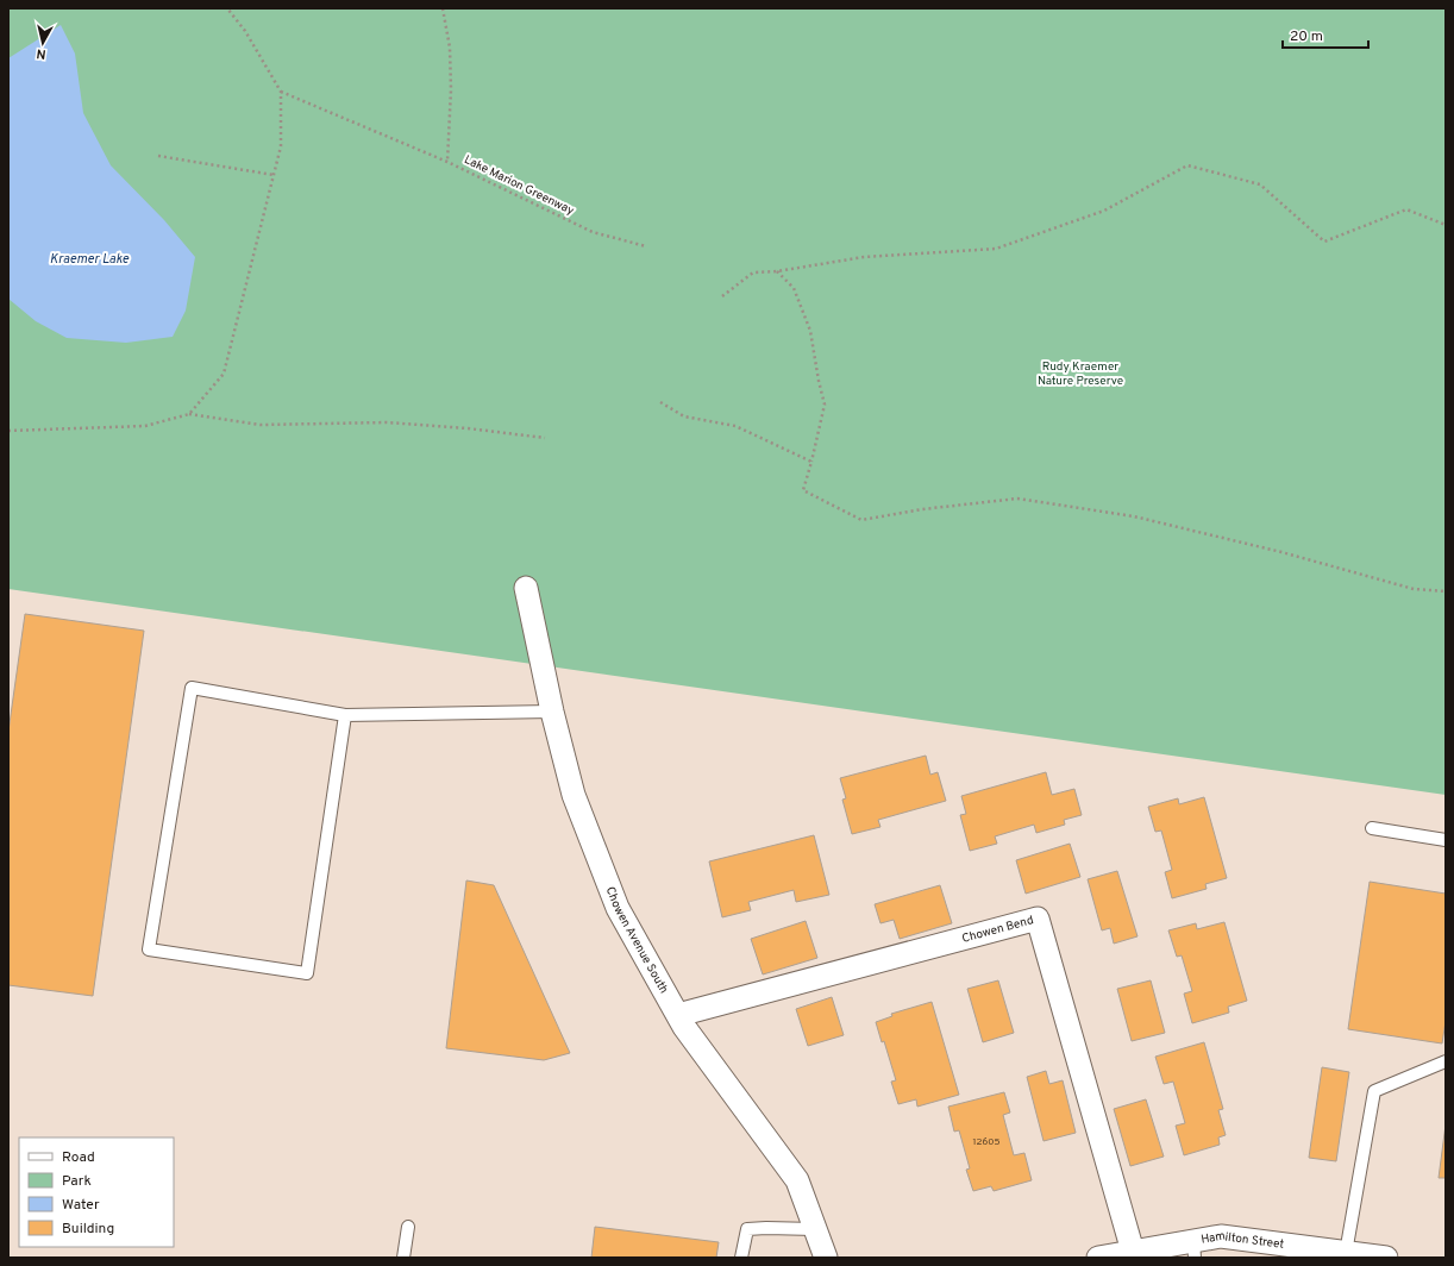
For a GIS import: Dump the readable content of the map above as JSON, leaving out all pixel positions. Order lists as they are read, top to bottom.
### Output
{
  "streets": {
    "street": ["Chowen Bend", "Chowen Avenue South", "Hamilton Street"],
    "path": ["Lake Marion Greenway"]
  },
  "crossings": [
    ["Chowen Bend", "Chowen Avenue South"],
    ["Chowen Bend", "Hamilton Street"]
  ],
  "water": ["Kraemer Lake"],
  "parks": ["Rudy Kraemer Nature Preserve"],
  "house_numbers": ["12605"],
  "legend": [
    "Road",
    "Park",
    "Water",
    "Building"
  ],
  "scale_bar": "20 m",
  "north": "bottom"
}
